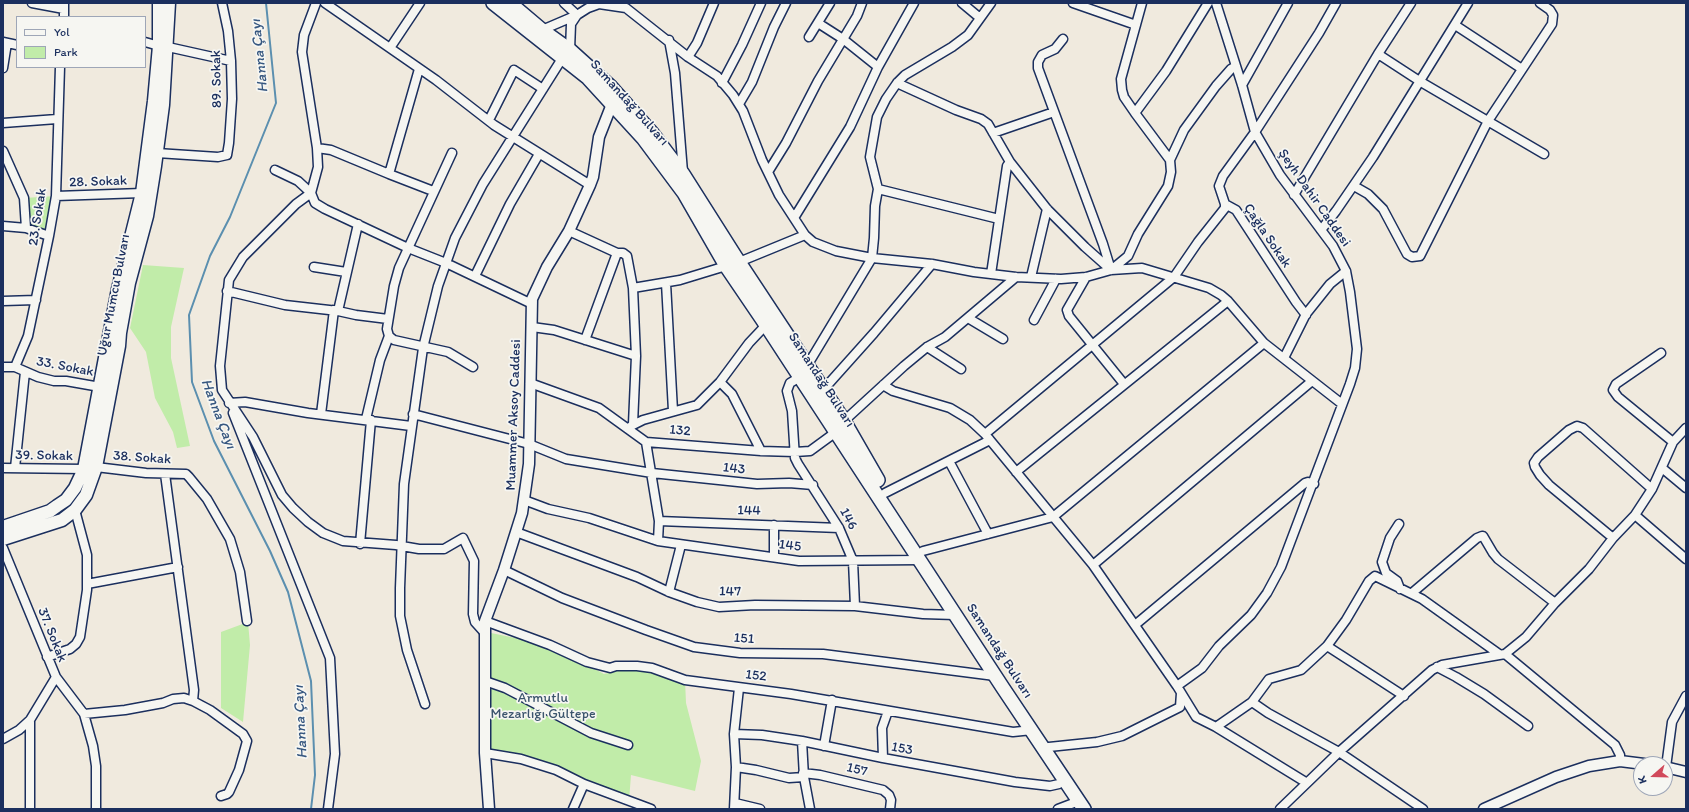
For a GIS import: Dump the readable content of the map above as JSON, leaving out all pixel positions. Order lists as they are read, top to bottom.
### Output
{
  "streets": {
    "highway": ["Samandağ Bulvarı"],
    "main road": ["Uğur Mumcu Bulvarı"],
    "street": [
      "89. Sokak",
      "28. Sokak",
      "Şeyh Dahir Caddesi",
      "23. Sokak",
      "Çağla Sokak",
      "33. Sokak",
      "Muammer Aksoy Caddesi",
      "132",
      "39. Sokak",
      "38. Sokak",
      "143",
      "144",
      "146",
      "145",
      "147",
      "37. Sokak",
      "151",
      "152",
      "153",
      "157"
    ]
  },
  "crossings": [
    ["89. Sokak", "Uğur Mumcu Bulvarı"],
    ["Samandağ Bulvarı", "Muammer Aksoy Caddesi"],
    ["Samandağ Bulvarı", "132"],
    ["Samandağ Bulvarı", "146"],
    ["Samandağ Bulvarı", "145"],
    ["Samandağ Bulvarı", "147"],
    ["Samandağ Bulvarı", "151"],
    ["Samandağ Bulvarı", "152"],
    ["Samandağ Bulvarı", "153"],
    ["28. Sokak", "23. Sokak"],
    ["28. Sokak", "Uğur Mumcu Bulvarı"],
    ["Şeyh Dahir Caddesi", "Çağla Sokak"],
    ["23. Sokak", "33. Sokak"],
    ["Uğur Mumcu Bulvarı", "33. Sokak"],
    ["Uğur Mumcu Bulvarı", "39. Sokak"],
    ["Uğur Mumcu Bulvarı", "38. Sokak"],
    ["Muammer Aksoy Caddesi", "143"],
    ["Muammer Aksoy Caddesi", "145"],
    ["Muammer Aksoy Caddesi", "147"],
    ["Muammer Aksoy Caddesi", "151"],
    ["Muammer Aksoy Caddesi", "152"],
    ["132", "146"],
    ["143", "146"],
    ["144", "146"],
    ["146", "145"],
    ["146", "147"]
  ],
  "water": ["Hanna Çayı"],
  "parks": ["Armutlu Mezarlığı Gültepe"],
  "legend": ["Yol", "Park"],
  "north": "left"
}
